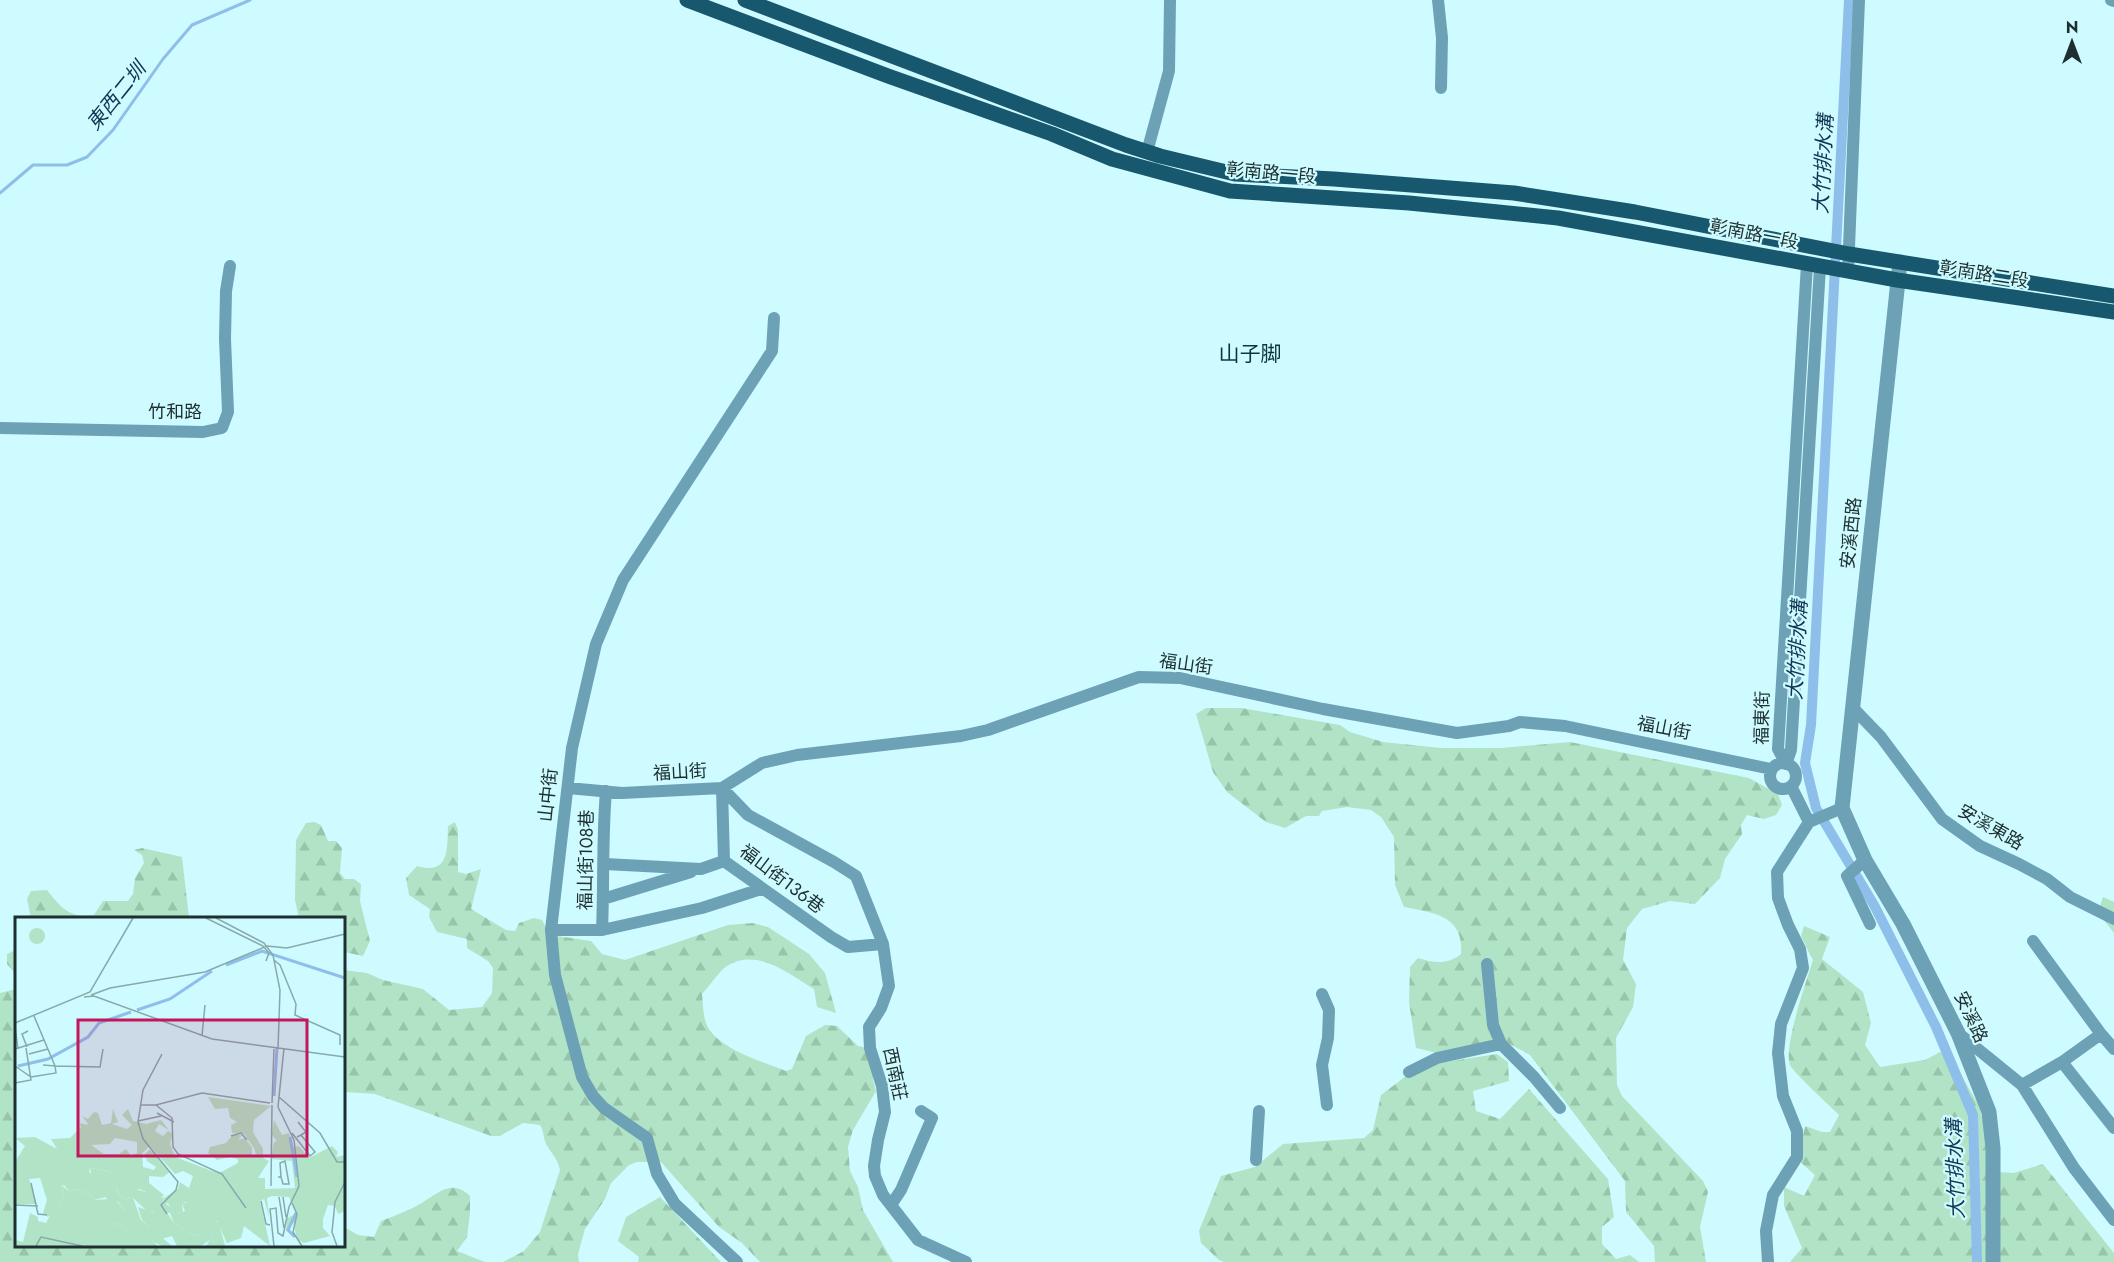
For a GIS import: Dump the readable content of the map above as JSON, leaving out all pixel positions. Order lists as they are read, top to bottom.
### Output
{
  "streets": {
    "main road": ["彰南路一段", "彰南路二段", "福東街"],
    "street": [
      "竹和路",
      "安溪西路",
      "福山街",
      "山中街",
      "安溪東路",
      "福山街108巷",
      "福山街136巷",
      "安溪路",
      "西南莊"
    ]
  },
  "crossings": [
    ["彰南路一段", "彰南路二段"],
    ["彰南路一段", "福東街"],
    ["彰南路二段", "安溪西路"],
    ["安溪西路", "安溪東路"],
    ["安溪西路", "安溪路"],
    ["福山街", "福東街"],
    ["福山街", "山中街"],
    ["福山街", "福山街108巷"],
    ["福山街", "福山街136巷"],
    ["福山街", "西南莊"],
    ["福山街136巷", "西南莊"]
  ],
  "districts": ["山子脚"],
  "water": ["東西二圳", "大竹排水溝"],
  "north": "top"
}
